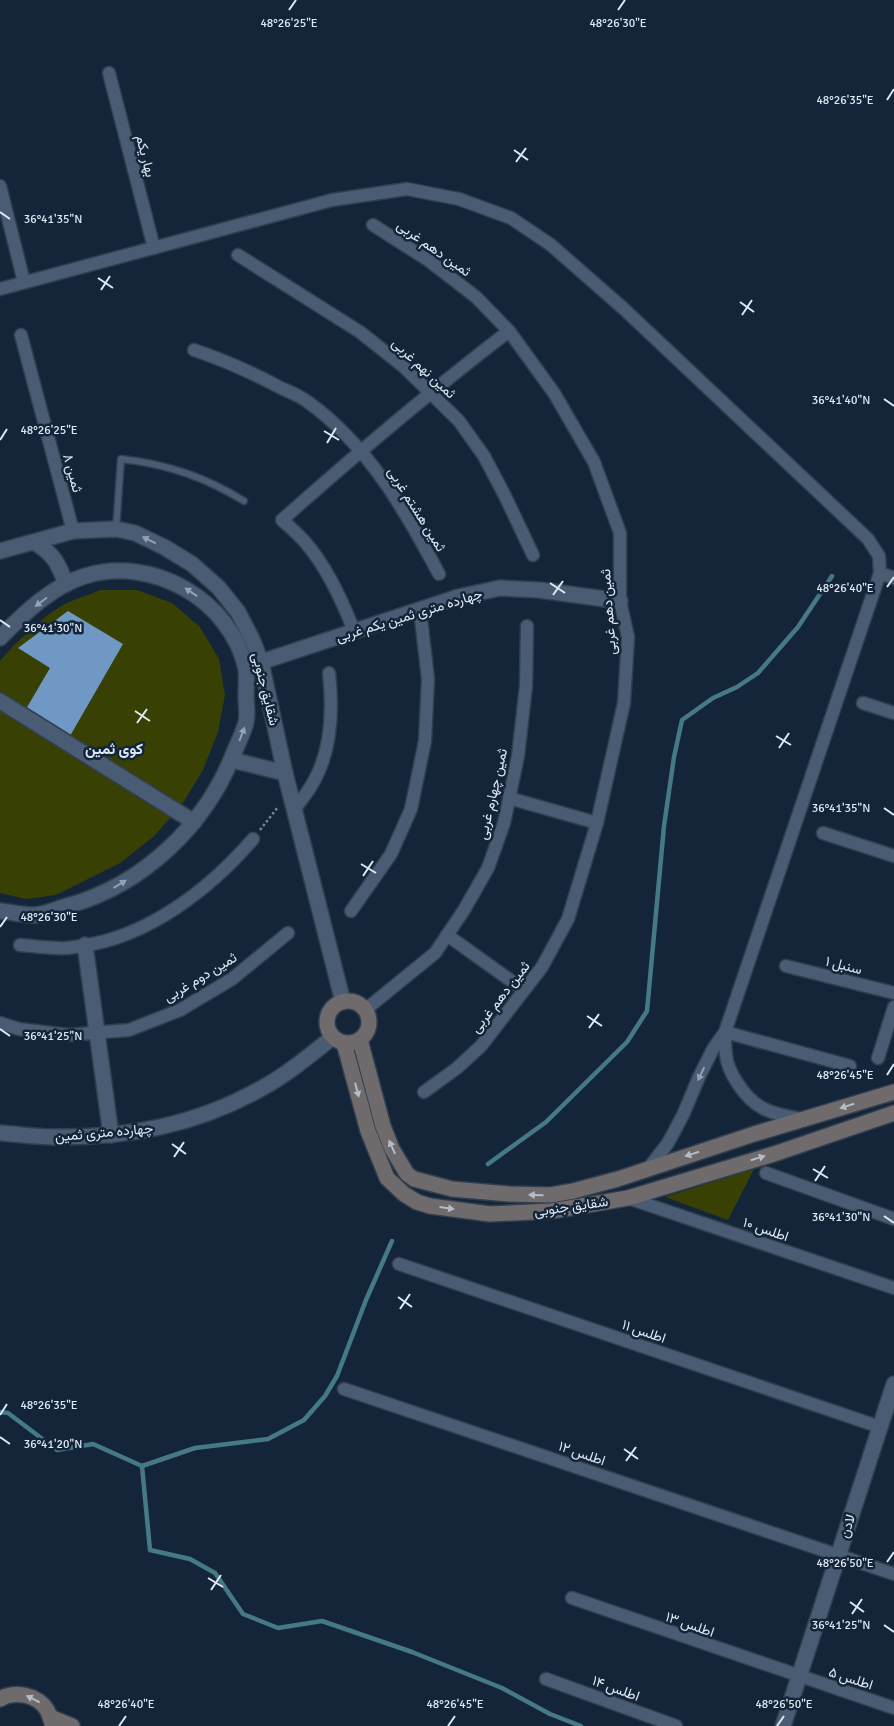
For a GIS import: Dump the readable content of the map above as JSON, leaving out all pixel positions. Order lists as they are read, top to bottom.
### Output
{
  "streets": {
    "main road": ["شقایق جنوبی"],
    "street": [
      "بهار یکم",
      "ثمین دهم غربی",
      "ثمین نهم غربی",
      "ثمین ۸",
      "ثمین هشتم غربی",
      "چهارده متری ثمین یکم غربی",
      "ثمین چهارم غربی",
      "سنبل ۱",
      "ثمین دوم غربی",
      "چهارده متری ثمین",
      "اطلس ۱۰",
      "اطلس ۱۱",
      "اطلس ۱۲",
      "لادن",
      "اطلس ۱۳",
      "اطلس ۵",
      "اطلس ۱۴"
    ]
  },
  "crossings": [
    ["ثمین دهم غربی", "چهارده متری ثمین یکم غربی"],
    ["ثمین ۸", "شقایق جنوبی"],
    ["چهارده متری ثمین یکم غربی", "شقایق جنوبی"],
    ["شقایق جنوبی", "ثمین چهارم غربی"],
    ["شقایق جنوبی", "چهارده متری ثمین"],
    ["شقایق جنوبی", "اطلس ۱۰"],
    ["ثمین چهارم غربی", "چهارده متری ثمین"],
    ["اطلس ۱۱", "لادن"],
    ["اطلس ۱۲", "لادن"],
    ["لادن", "اطلس ۱۳"],
    ["لادن", "اطلس ۵"],
    ["اطلس ۱۳", "اطلس ۵"]
  ],
  "districts": ["کوی ثمین"],
  "coordinates": [
    "48°26'25\"E",
    "48°26'30\"E",
    "48°26'35\"E",
    "36°41'35\"N",
    "36°41'40\"N",
    "48°26'40\"E",
    "36°41'30\"N",
    "36°41'25\"N",
    "48°26'45\"E",
    "36°41'20\"N",
    "48°26'50\"E"
  ]
}
